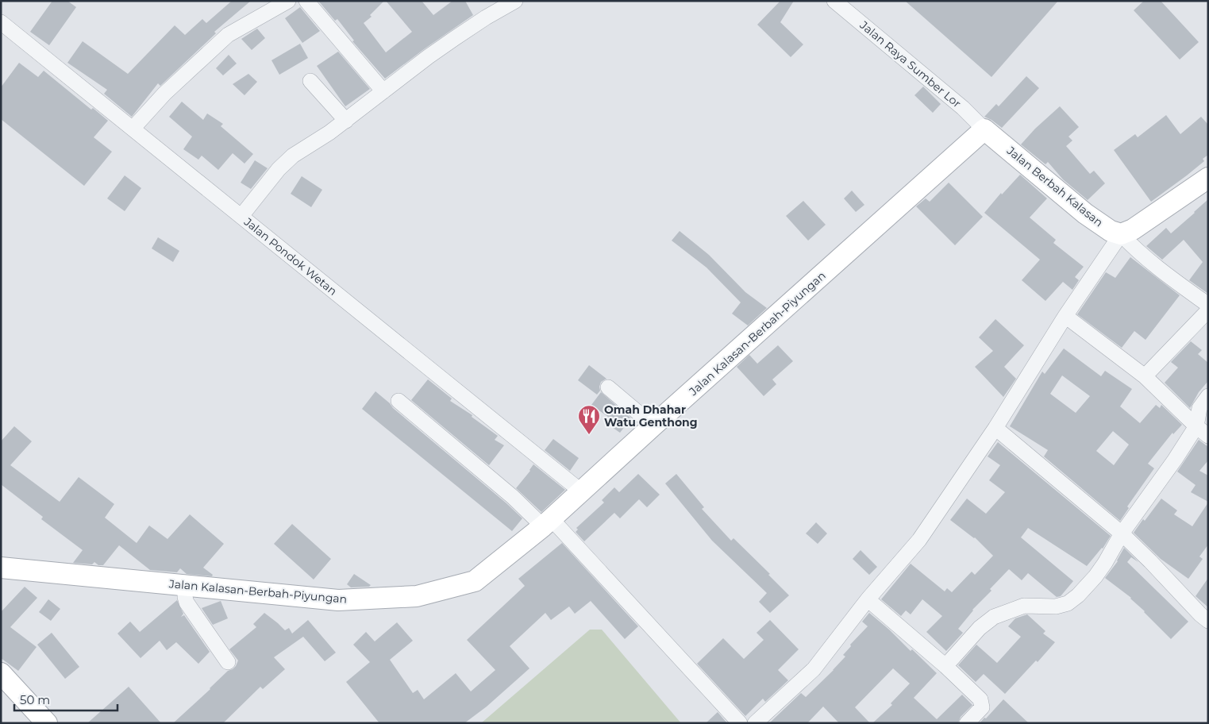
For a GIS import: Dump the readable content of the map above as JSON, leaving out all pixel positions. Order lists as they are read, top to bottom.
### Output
{
  "streets": {
    "street": [
      "Jalan Raya Sumber Lor",
      "Jalan Berbah Kalasan",
      "Jalan Pondok Wetan",
      "Jalan Kalasan-Berbah-Piyungan"
    ]
  },
  "crossings": [
    ["Jalan Raya Sumber Lor", "Jalan Berbah Kalasan"],
    ["Jalan Raya Sumber Lor", "Jalan Kalasan-Berbah-Piyungan"],
    ["Jalan Berbah Kalasan", "Jalan Kalasan-Berbah-Piyungan"],
    ["Jalan Pondok Wetan", "Jalan Kalasan-Berbah-Piyungan"]
  ],
  "places": {
    "restaurant": ["Omah Dhahar Watu Genthong"]
  },
  "scale_bar": "50 m"
}
